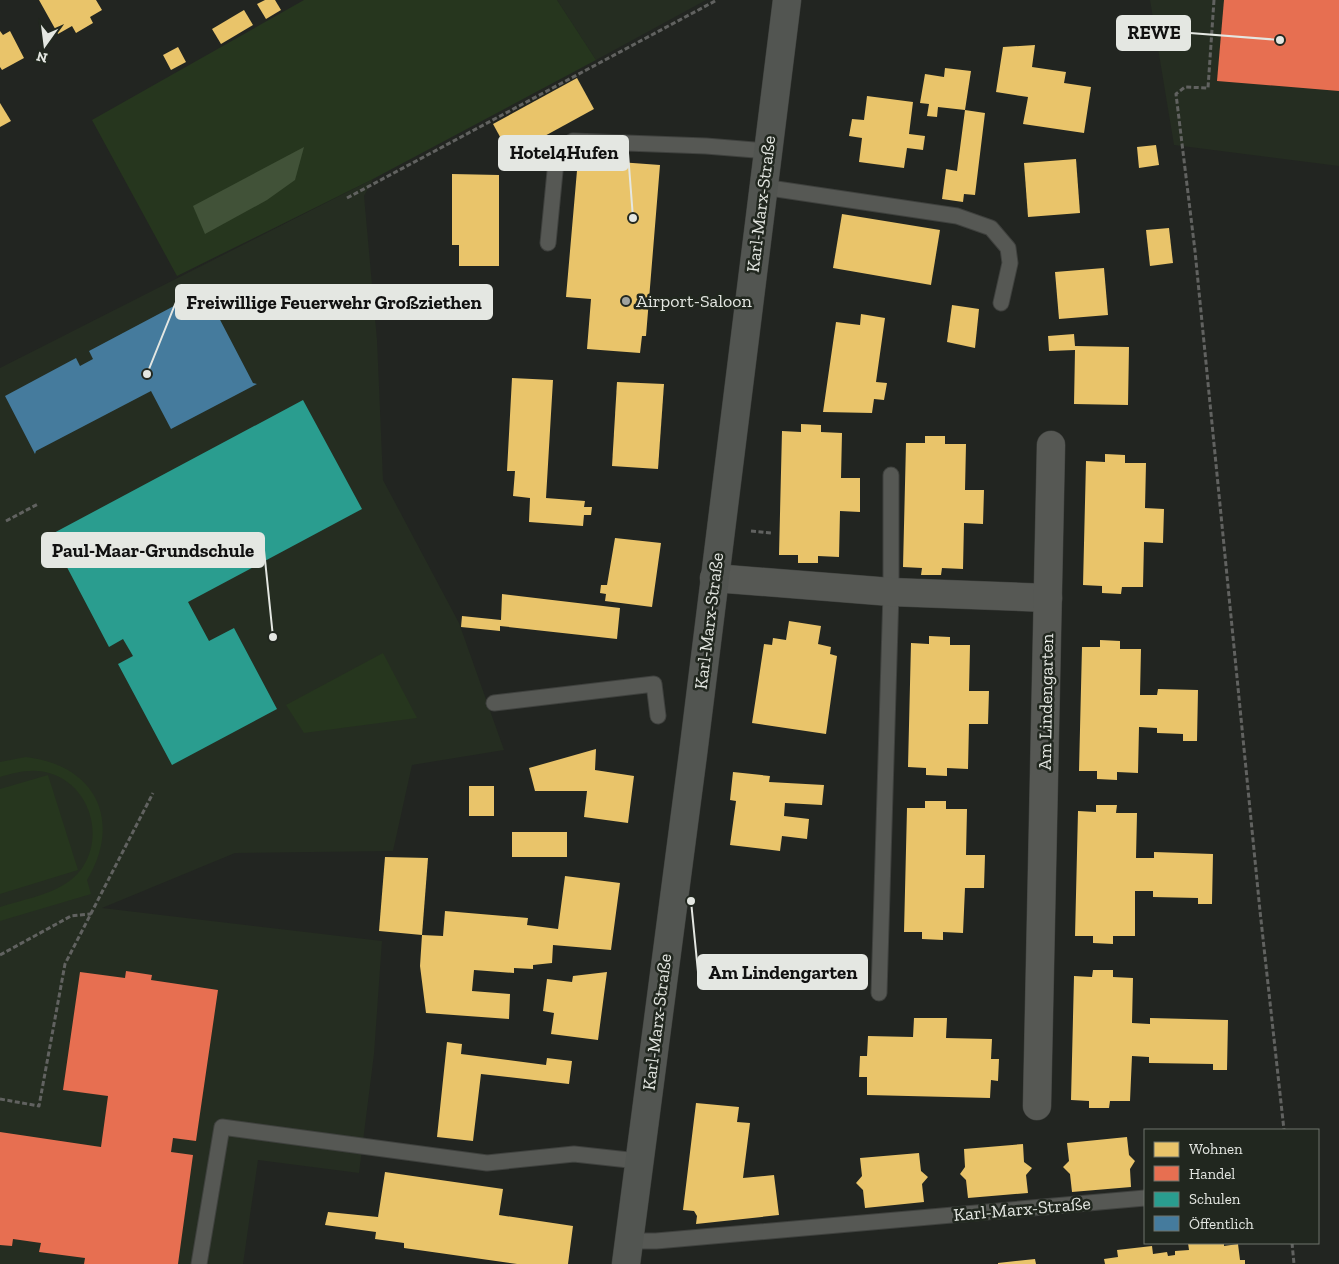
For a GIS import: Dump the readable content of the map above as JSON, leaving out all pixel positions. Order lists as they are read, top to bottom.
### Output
{
  "streets": {
    "main road": ["Karl-Marx-Straße"],
    "street": ["Am Lindengarten"]
  },
  "places": [
    "REWE",
    "Hotel4Hufen",
    "Airport-Saloon",
    "Freiwillige Feuerwehr Großziethen",
    "Paul-Maar-Grundschule",
    "Am Lindengarten"
  ],
  "legend": [
    "Wohnen",
    "Handel",
    "Schulen",
    "Öffentlich"
  ],
  "north": "bottom"
}
